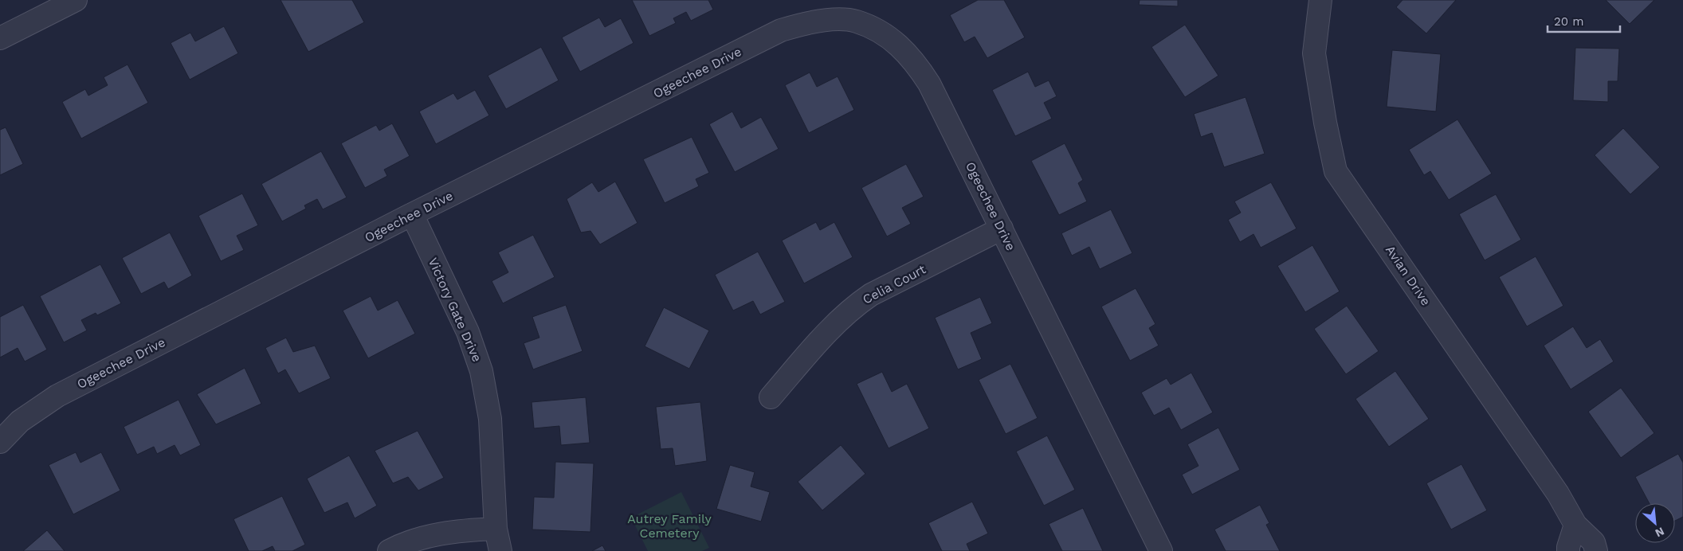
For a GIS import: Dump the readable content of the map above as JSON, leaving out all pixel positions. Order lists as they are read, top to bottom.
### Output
{
  "streets": {
    "street": [
      "Ogeechee Drive",
      "Avian Drive",
      "Celia Court",
      "Victory Gate Drive"
    ]
  },
  "crossings": [
    ["Ogeechee Drive", "Celia Court"],
    ["Ogeechee Drive", "Victory Gate Drive"]
  ],
  "parks": ["Autrey Family Cemetery"],
  "scale_bar": "20 m",
  "north": "bottom right"
}
